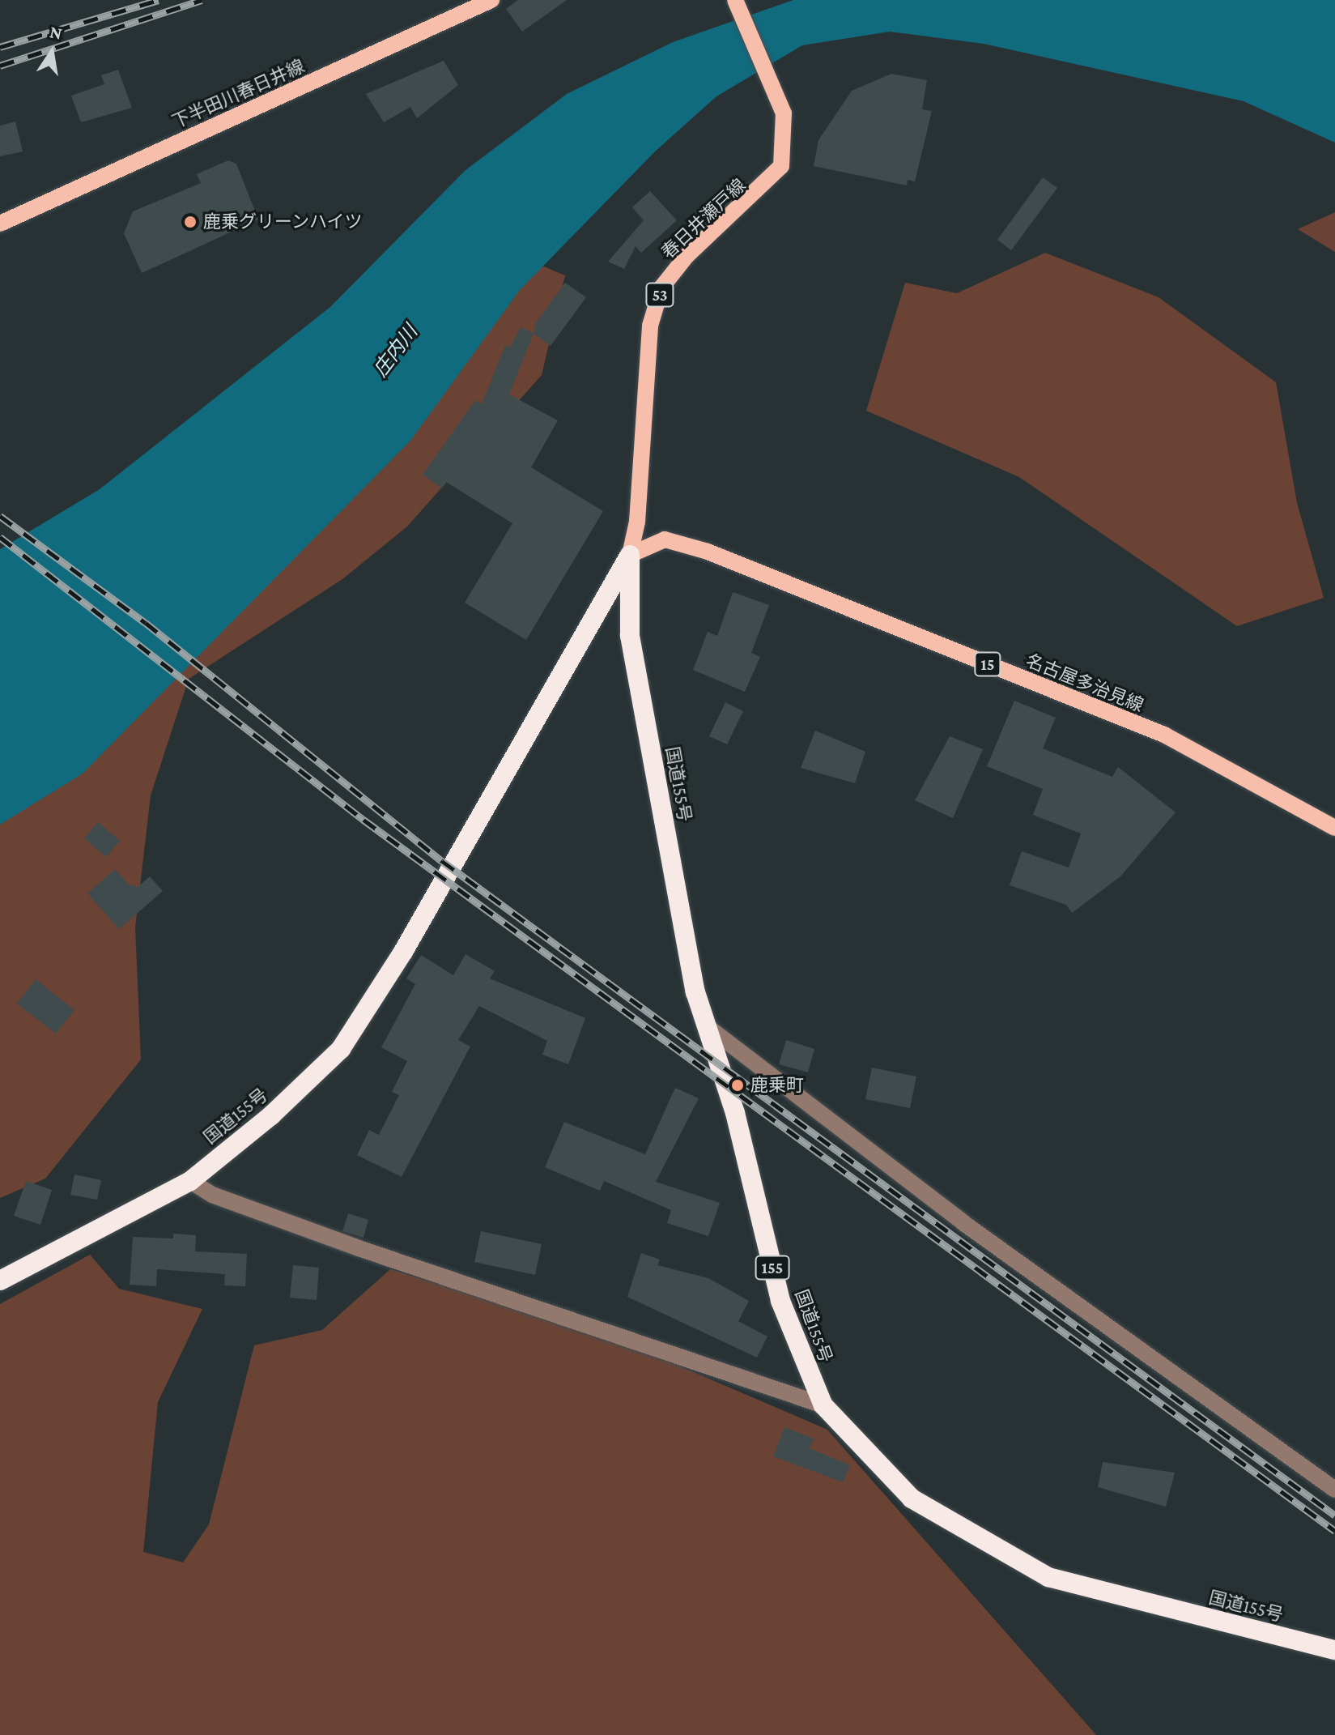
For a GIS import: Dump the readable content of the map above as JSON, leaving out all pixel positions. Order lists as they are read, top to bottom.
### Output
{
  "streets": {
    "highway": ["国道155号", "155"],
    "main road": [
      "下半田川春日井線",
      "春日井瀬戸線",
      "53",
      "15",
      "名古屋多治見線"
    ]
  },
  "crossings": [
    ["春日井瀬戸線", "名古屋多治見線"],
    ["春日井瀬戸線", "国道155号"],
    ["名古屋多治見線", "国道155号"]
  ],
  "water": ["庄内川"],
  "places": ["鹿乗グリーンハイツ", "鹿乗町"],
  "north": "top"
}
